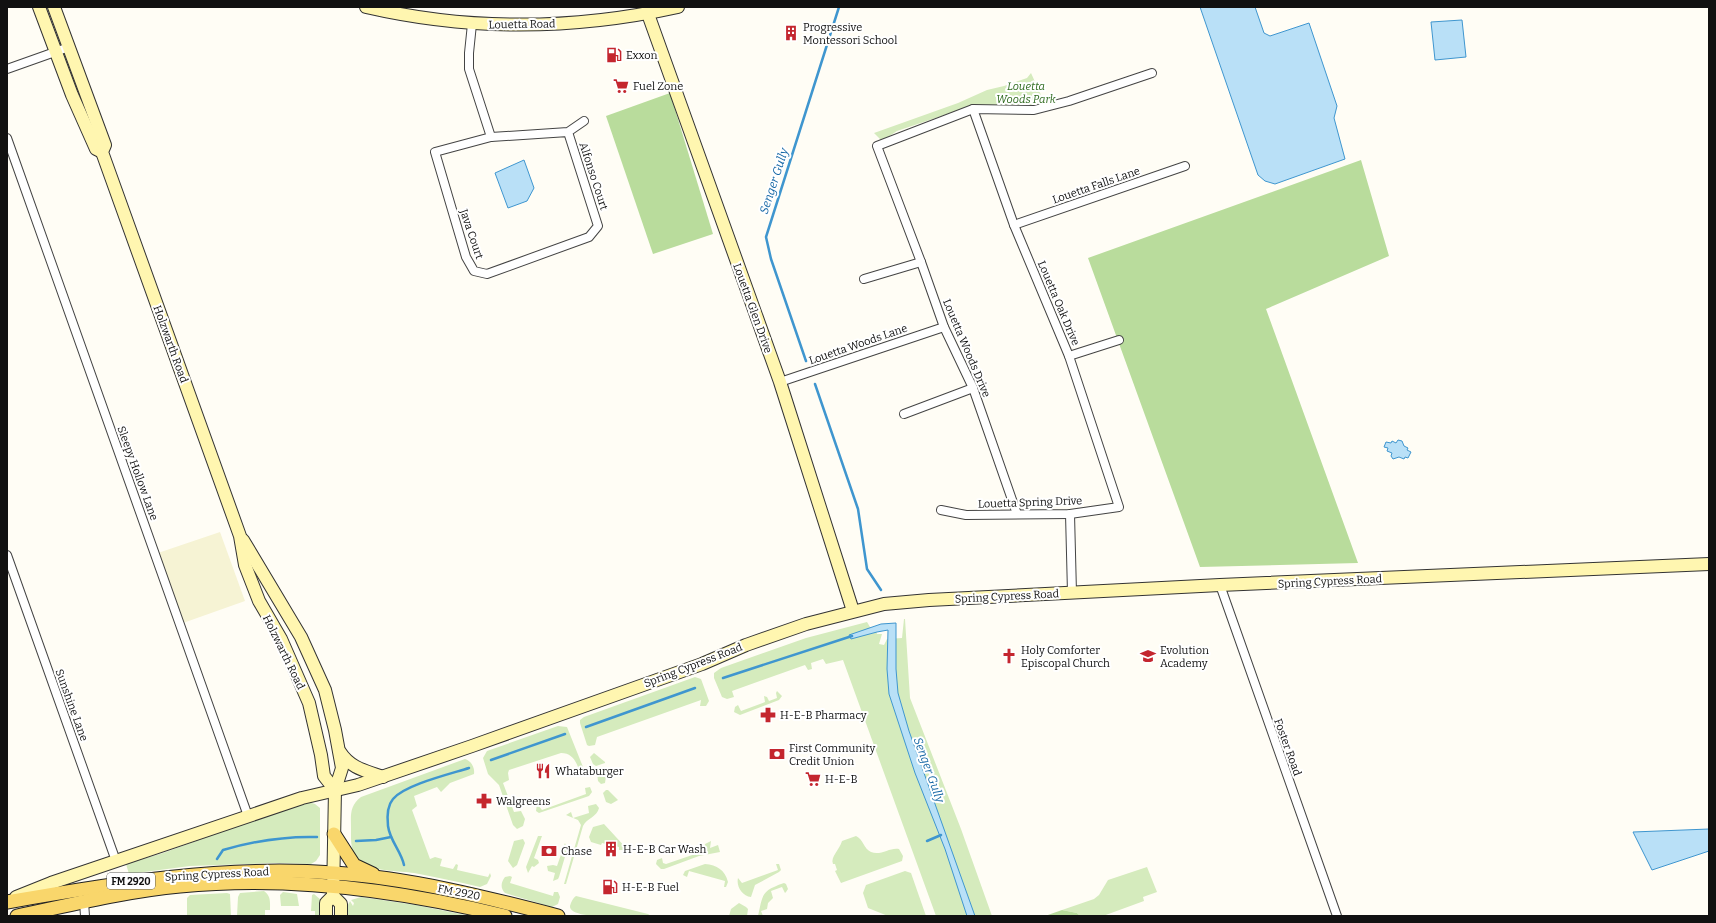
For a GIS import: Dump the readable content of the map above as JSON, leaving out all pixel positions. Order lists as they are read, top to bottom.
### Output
{
  "streets": {
    "main road": [
      "Louetta Road",
      "Louetta Glen Drive",
      "Holzwarth Road",
      "Spring Cypress Road",
      "FM 2920"
    ],
    "street": [
      "Alfonso Court",
      "Louetta Falls Lane",
      "Java Court",
      "Louetta Oak Drive",
      "Louetta Woods Lane",
      "Louetta Woods Drive",
      "Sleepy Hollow Lane",
      "Louetta Spring Drive",
      "Sunshine Lane",
      "Foster Road"
    ]
  },
  "crossings": [
    ["Louetta Road", "Louetta Glen Drive"],
    ["Alfonso Court", "Java Court"],
    ["Louetta Falls Lane", "Louetta Oak Drive"],
    ["Louetta Oak Drive", "Louetta Woods Drive"],
    ["Louetta Oak Drive", "Louetta Spring Drive"],
    ["Louetta Glen Drive", "Louetta Woods Lane"],
    ["Louetta Glen Drive", "Spring Cypress Road"],
    ["Holzwarth Road", "Spring Cypress Road"],
    ["Holzwarth Road", "FM 2920"],
    ["Louetta Woods Lane", "Louetta Woods Drive"],
    ["Louetta Woods Drive", "Louetta Spring Drive"],
    ["Sleepy Hollow Lane", "Spring Cypress Road"],
    ["Spring Cypress Road", "Sunshine Lane"],
    ["Spring Cypress Road", "Foster Road"],
    ["Spring Cypress Road", "FM 2920"]
  ],
  "water": ["Senger Gully"],
  "parks": ["Louetta Woods Park"],
  "places": {
    "building": ["Progressive Montessori School", "H-E-B Car Wash"],
    "fuel station": ["Exxon", "H-E-B Fuel"],
    "supermarket": ["Fuel Zone", "H-E-B"],
    "church": ["Holy Comforter Episcopal Church"],
    "school or university": ["Evolution Academy"],
    "pharmacy": ["H-E-B Pharmacy", "Walgreens"],
    "bank": ["First Community Credit Union", "Chase"],
    "restaurant": ["Whataburger"]
  }
}
